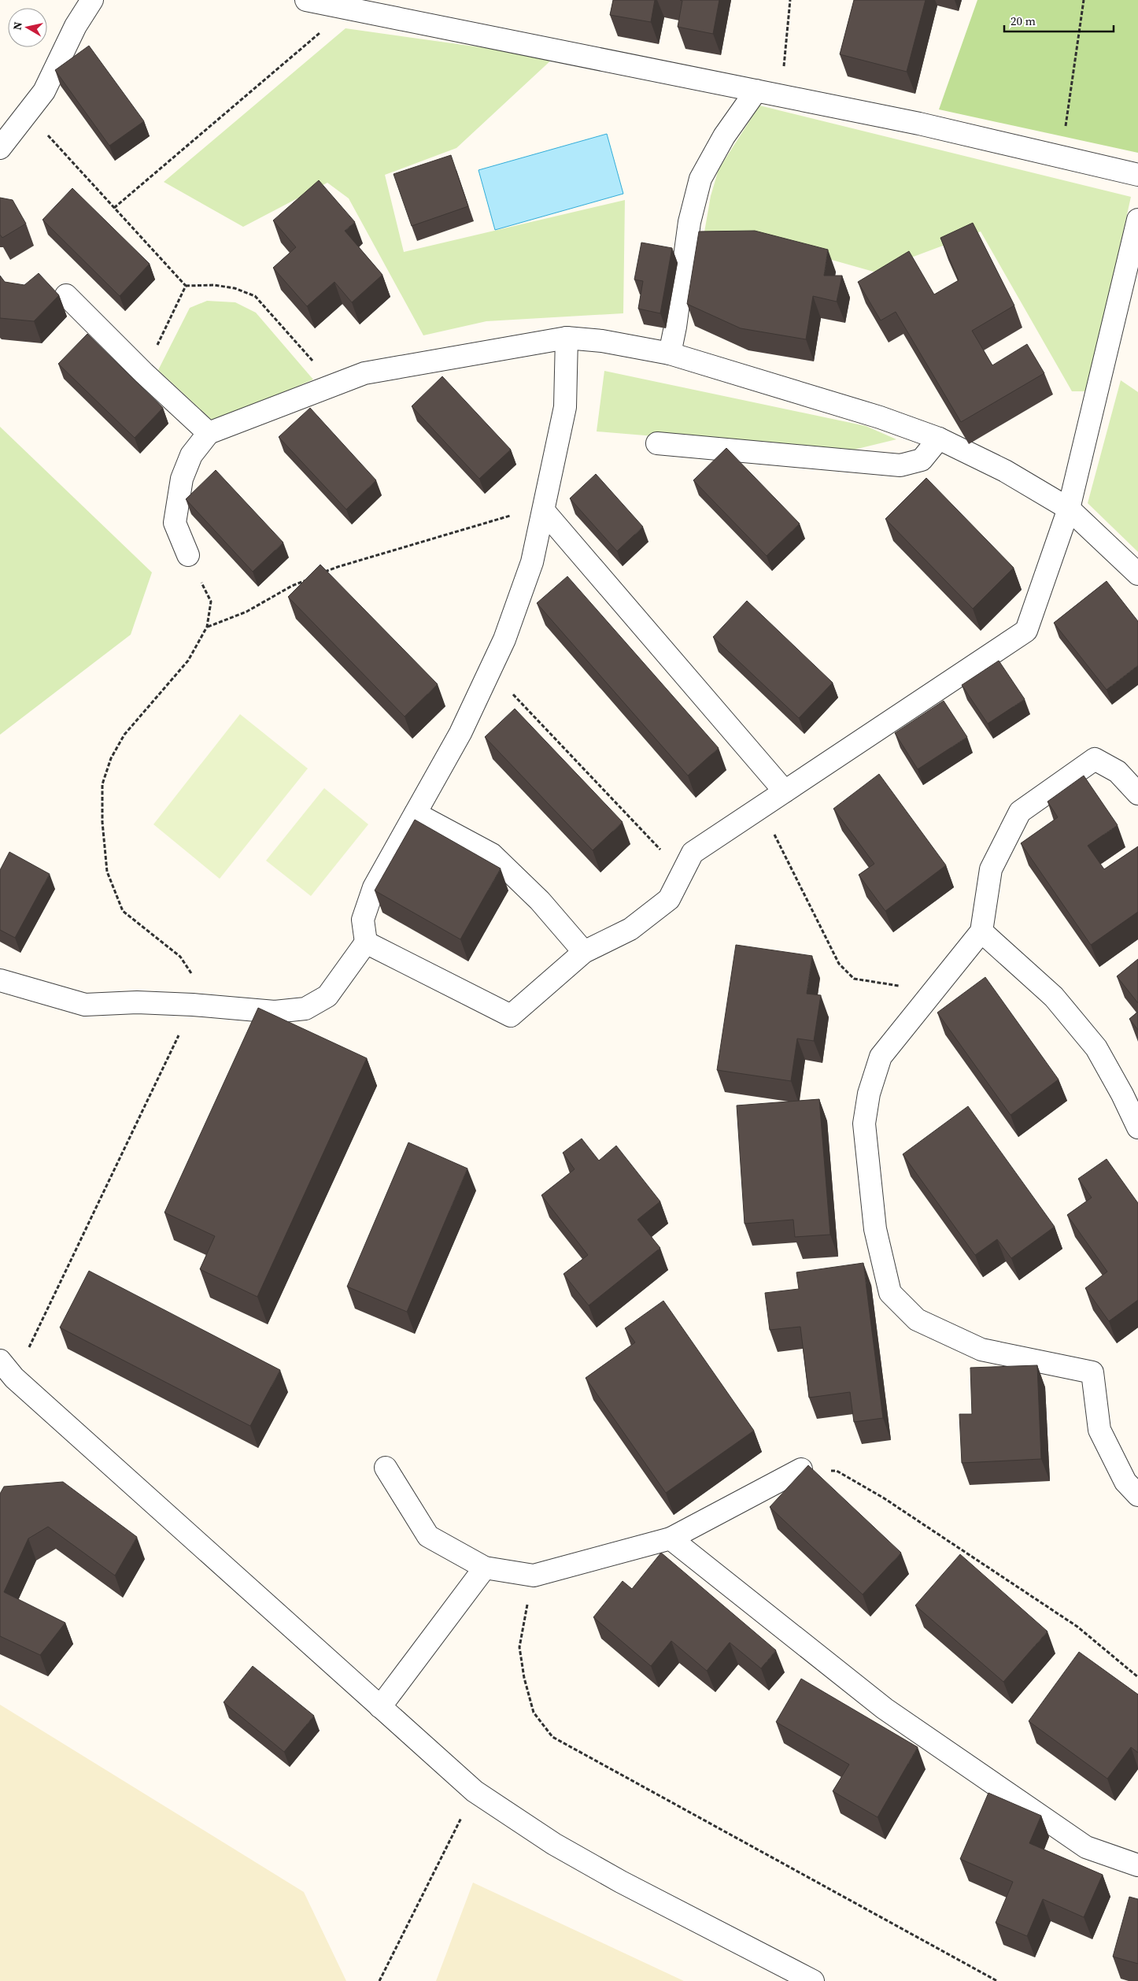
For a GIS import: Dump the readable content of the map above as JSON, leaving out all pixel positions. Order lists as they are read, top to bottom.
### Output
{
  "scale_bar": "20 m",
  "north": "left"
}
